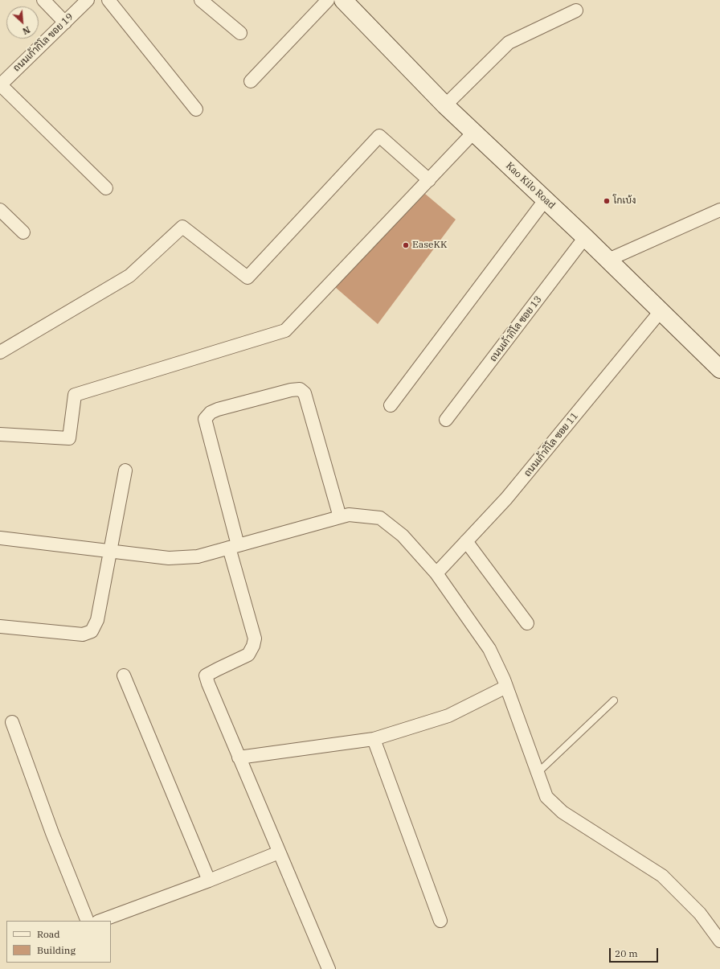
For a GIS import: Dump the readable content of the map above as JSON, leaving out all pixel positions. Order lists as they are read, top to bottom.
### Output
{
  "streets": {
    "main road": ["Kao Kilo Road"],
    "street": ["ถนนเก้ากิโล ขอย 19", "ถนนเก้ากิโล ซอย 13", "ถนนเก้ากิโล ซอย 11"]
  },
  "crossings": [
    ["Kao Kilo Road", "ถนนเก้ากิโล ซอย 13"],
    ["Kao Kilo Road", "ถนนเก้ากิโล ซอย 11"]
  ],
  "places": ["โกเบ้ง", "EaseKK"],
  "legend": ["Road", "Building"],
  "scale_bar": "20 m",
  "north": "bottom right"
}
